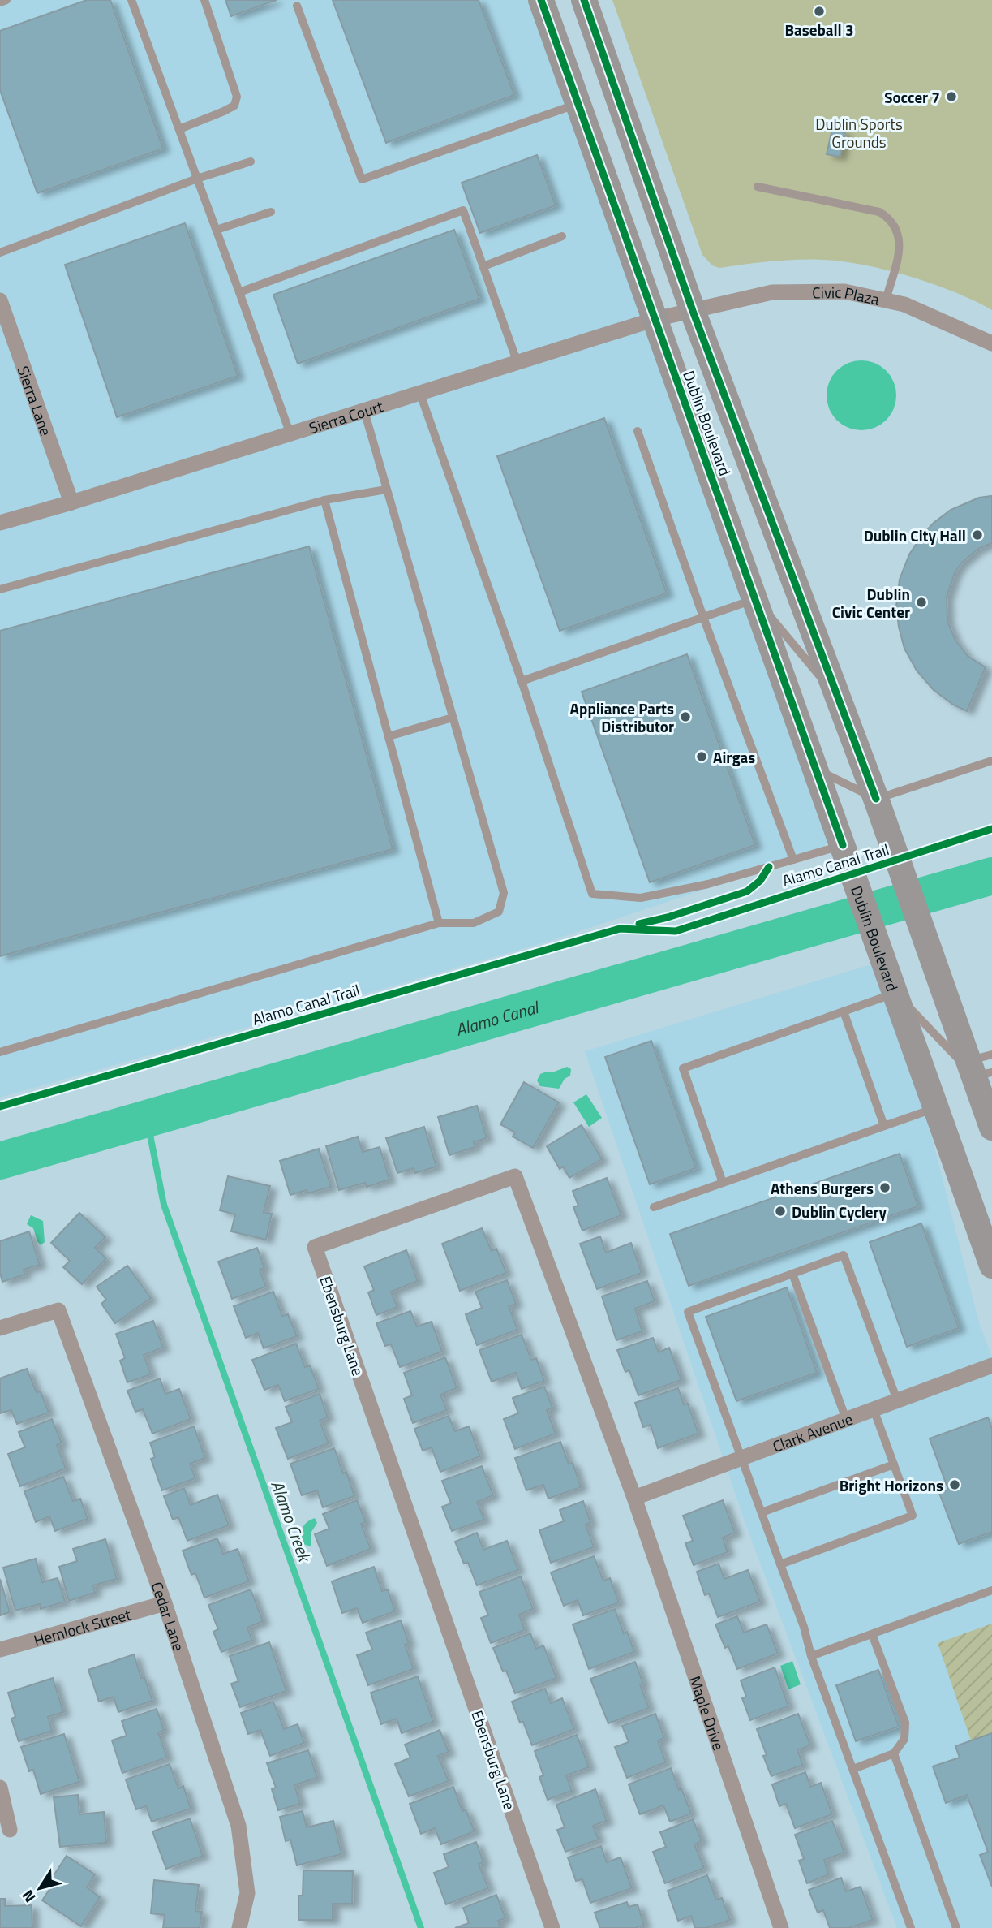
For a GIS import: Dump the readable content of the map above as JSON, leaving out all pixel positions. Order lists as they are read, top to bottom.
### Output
{
  "streets": {
    "main road": ["Dublin Boulevard"],
    "street": [
      "Civic Plaza",
      "Sierra Lane",
      "Sierra Court",
      "Ebensburg Lane",
      "Clark Avenue",
      "Cedar Lane",
      "Hemlock Street",
      "Maple Drive"
    ],
    "cycle path": ["Alamo Canal Trail"]
  },
  "crossings": [
    ["Civic Plaza", "Sierra Court"],
    ["Civic Plaza", "Dublin Boulevard"],
    ["Sierra Lane", "Sierra Court"],
    ["Sierra Court", "Dublin Boulevard"],
    ["Ebensburg Lane", "Clark Avenue"],
    ["Ebensburg Lane", "Maple Drive"],
    ["Clark Avenue", "Maple Drive"],
    ["Cedar Lane", "Hemlock Street"]
  ],
  "water": ["Alamo Canal", "Alamo Creek"],
  "parks": ["Dublin Sports Grounds"],
  "places": [
    "Baseball 3",
    "Soccer 7",
    "Dublin City Hall",
    "Dublin Civic Center",
    "Appliance Parts Distributor",
    "Airgas",
    "Athens Burgers",
    "Dublin Cyclery",
    "Bright Horizons"
  ],
  "north": "bottom left"
}
